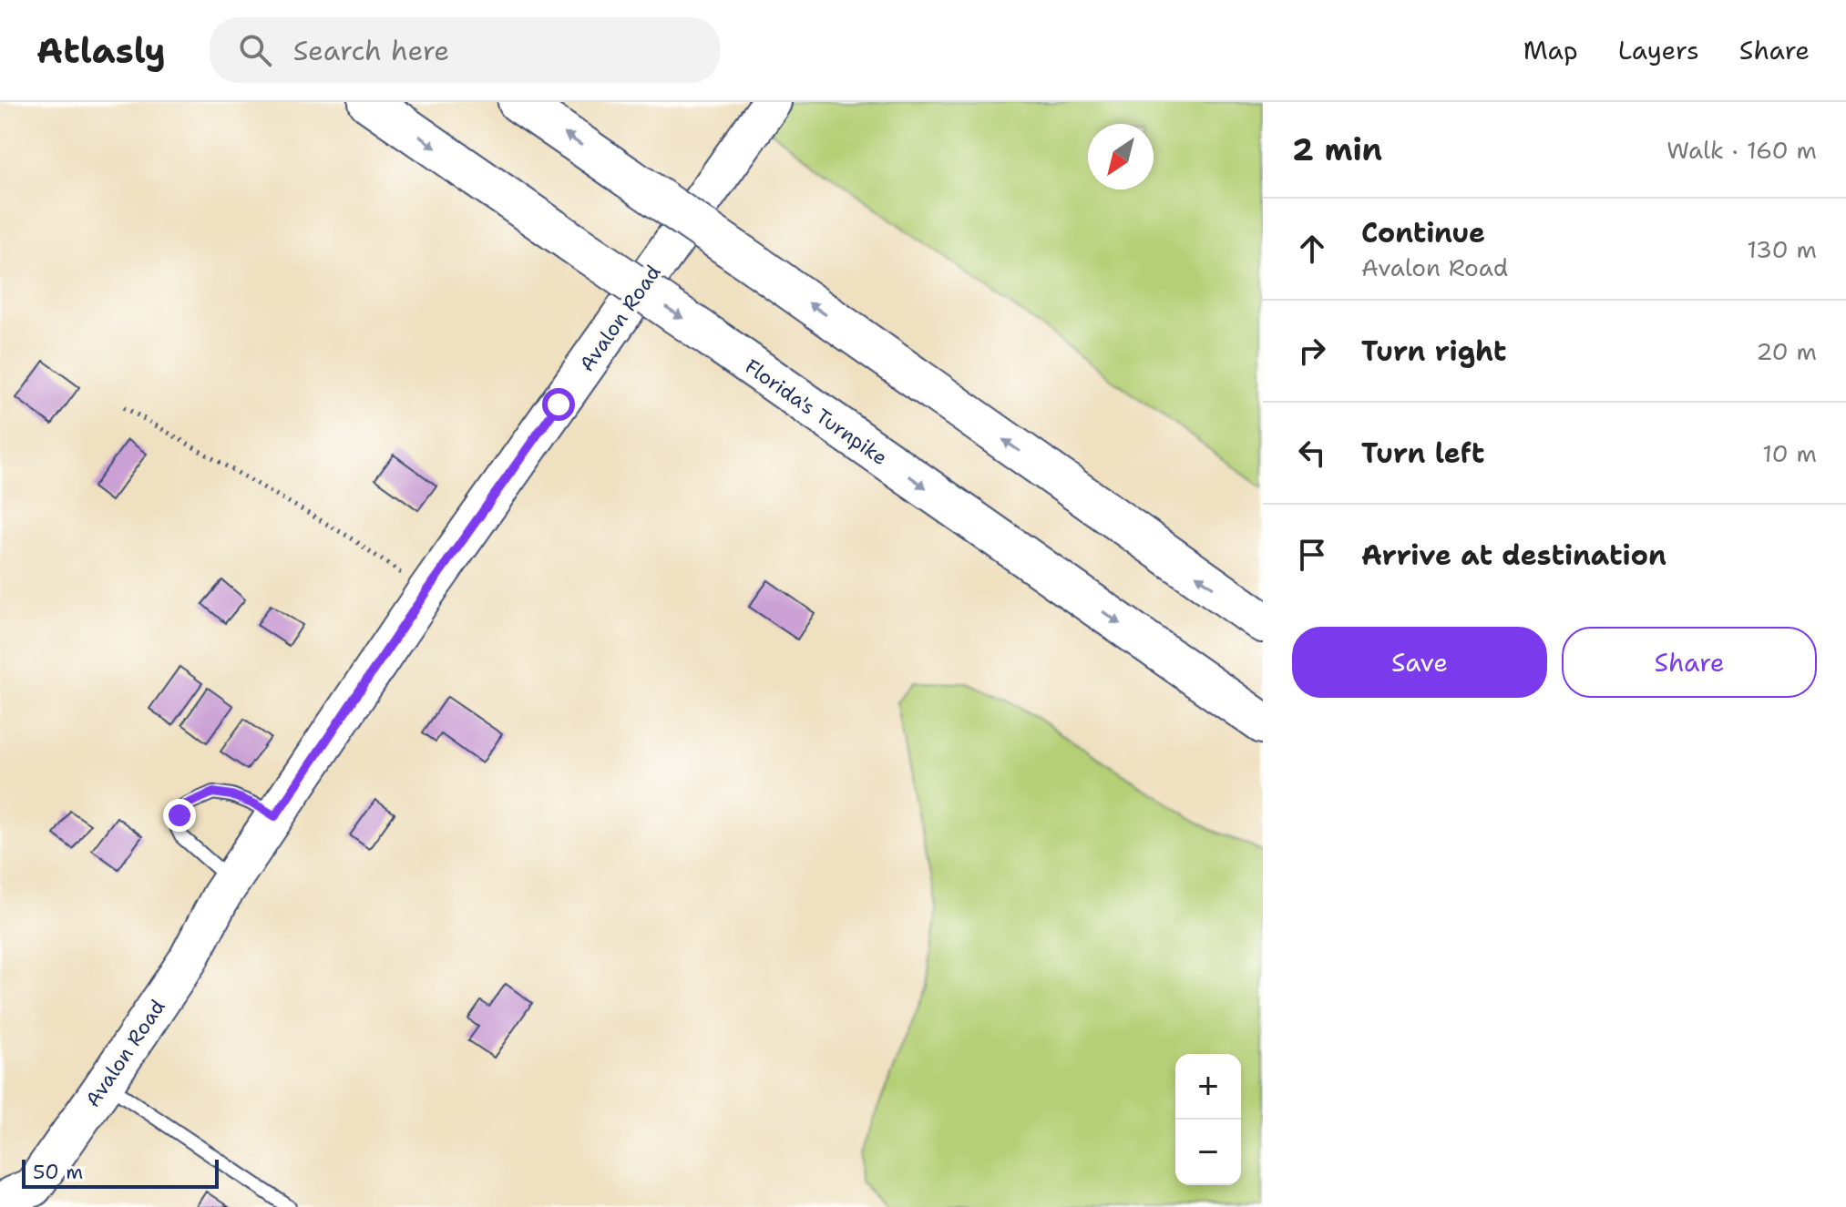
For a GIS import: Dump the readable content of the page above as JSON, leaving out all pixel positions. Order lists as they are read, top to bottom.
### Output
{
  "streets": {
    "highway": ["Florida's Turnpike"],
    "main road": ["Avalon Road"]
  },
  "scale_bar": "50 m",
  "north": "bottom left",
  "page": {
    "header": "Atlasly",
    "search": "Search here",
    "nav": ["Map", "Layers", "Share"],
    "heading": ["2 min", "Walk · 160 m"],
    "list": [
      ["Continue", "Avalon Road", "130 m"],
      ["Turn right", "20 m"],
      ["Turn left", "10 m"],
      "Arrive at destination"
    ],
    "buttons": ["Save", "Share"],
    "map_buttons": ["+", "−"],
    "scale": "50 m"
  }
}
